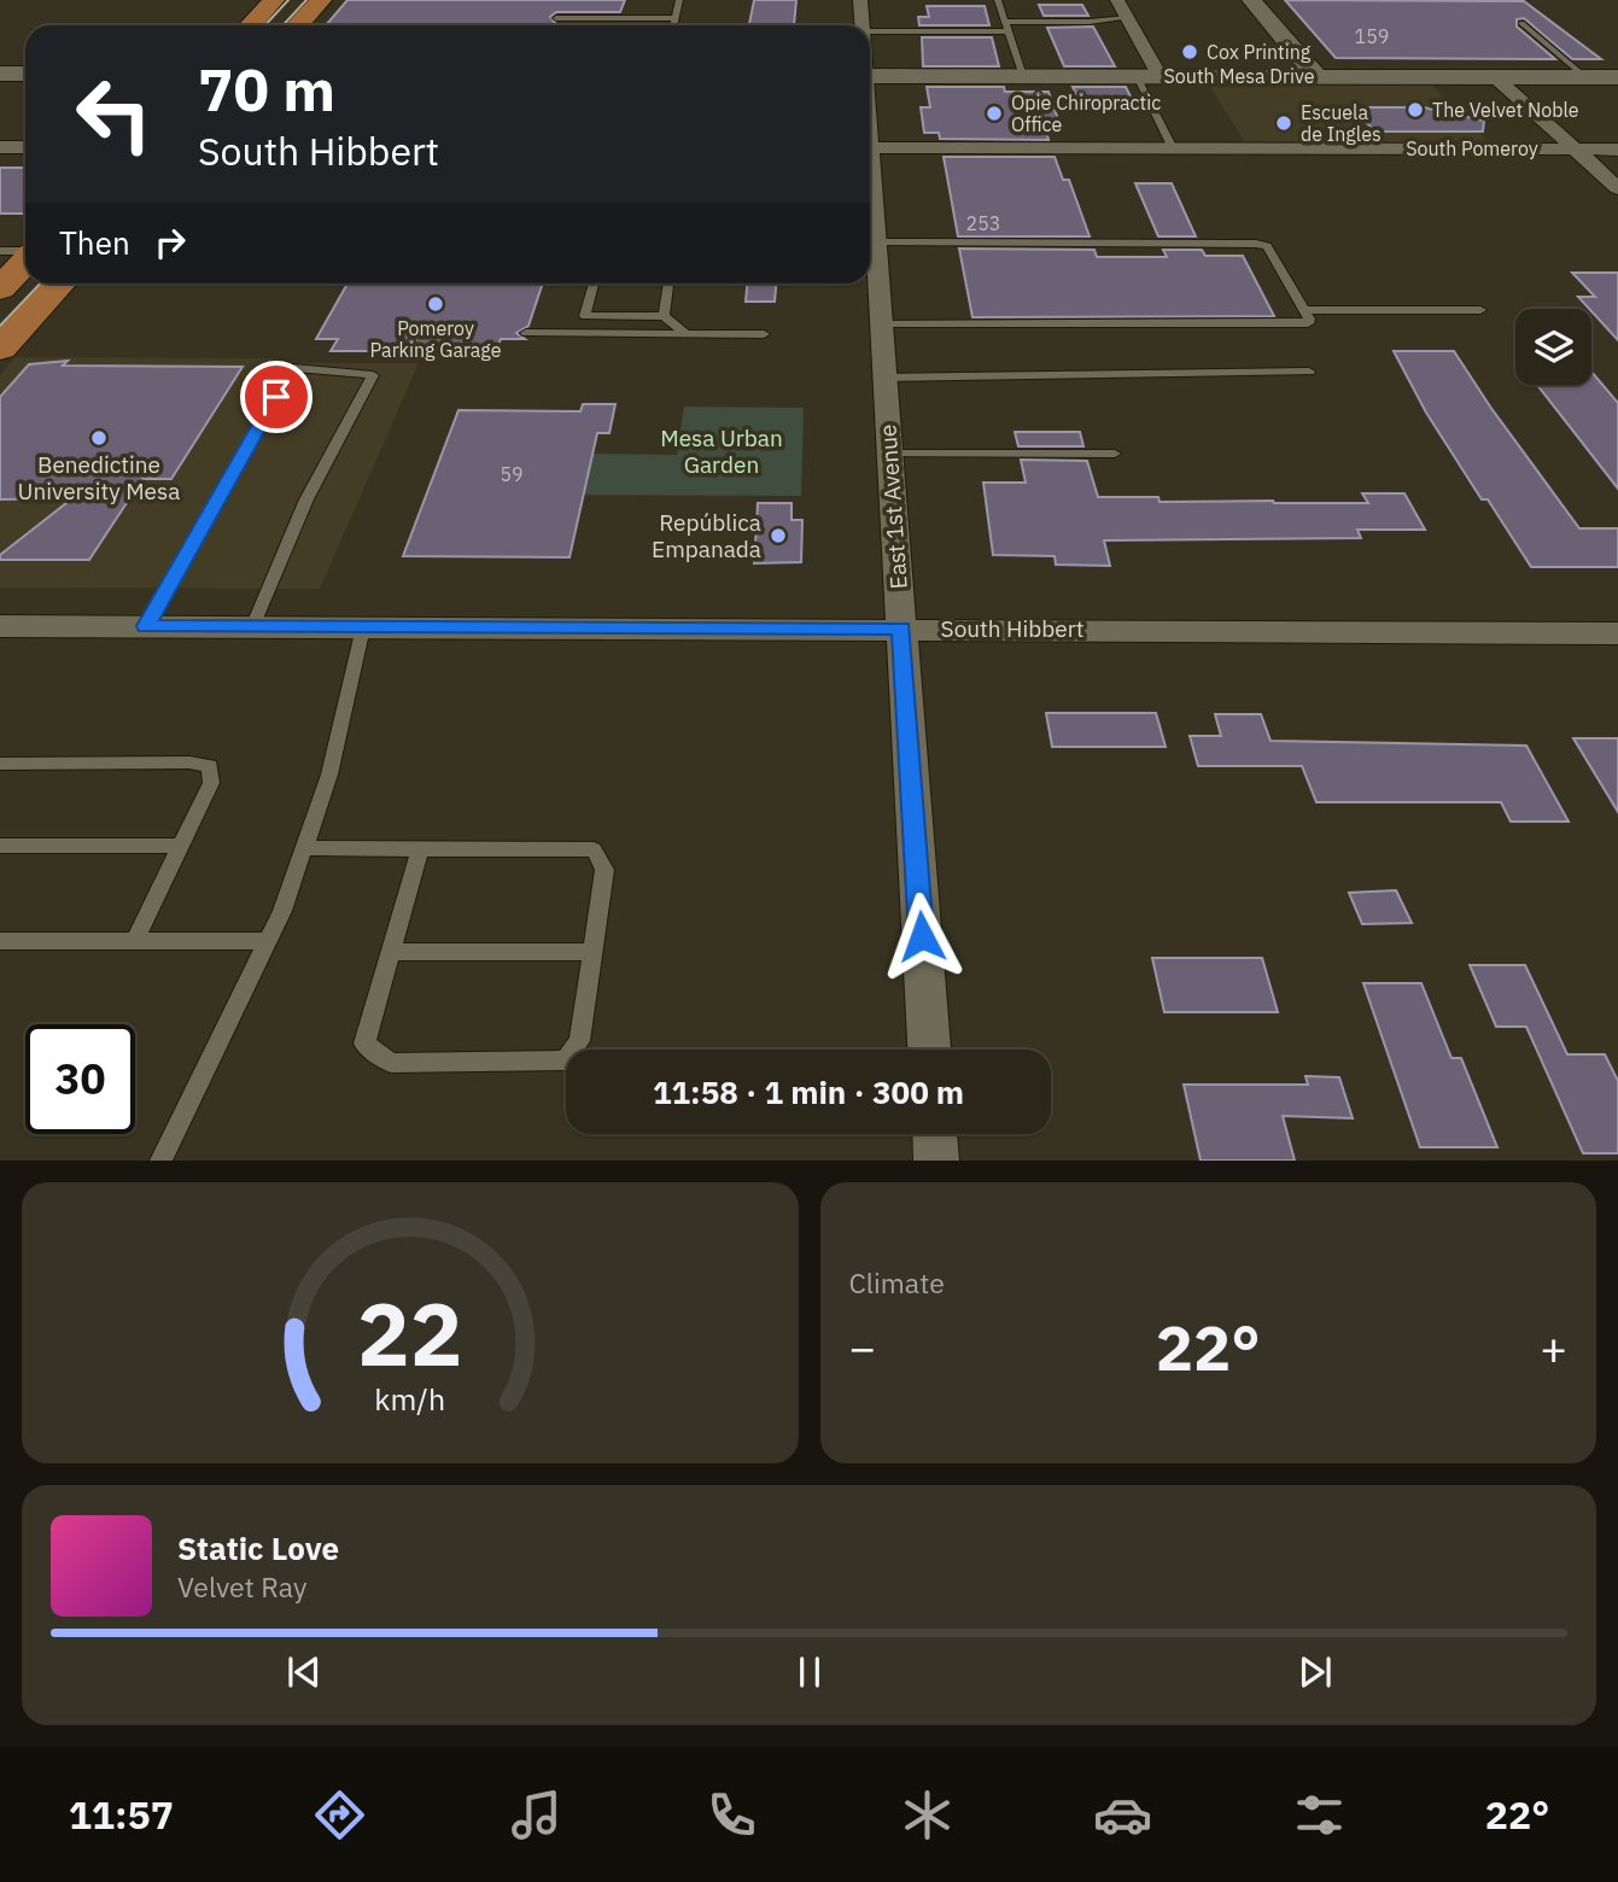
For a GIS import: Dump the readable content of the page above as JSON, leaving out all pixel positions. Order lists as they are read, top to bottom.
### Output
{
  "streets": {
    "main road": ["South Mesa Drive"],
    "street": ["South Pomeroy", "East 1st Avenue", "South Hibbert"]
  },
  "crossings": [
    ["East 1st Avenue", "South Hibbert"]
  ],
  "parks": ["Mesa Urban Garden"],
  "places": [
    "Cox Printing",
    "The Velvet Noble",
    "Opie Chiropractic Office",
    "Escuela de Ingles",
    "Pomeroy Parking Garage",
    "Benedictine University Mesa",
    "República Empanada"
  ],
  "house_numbers": ["159", "253", "59"],
  "page": {
    "turn": ["70 m", "South Hibbert"],
    "then": "Then",
    "limit": "30",
    "trip": "11:58 · 1 min · 300 m",
    "tile": "Climate",
    "heat": ["−", "22°", "+"],
    "song": ["Static Love", "Velvet Ray"],
    "tabs": ["11:57", "22°"],
    "gauge": ["22", "km/h"]
  }
}
